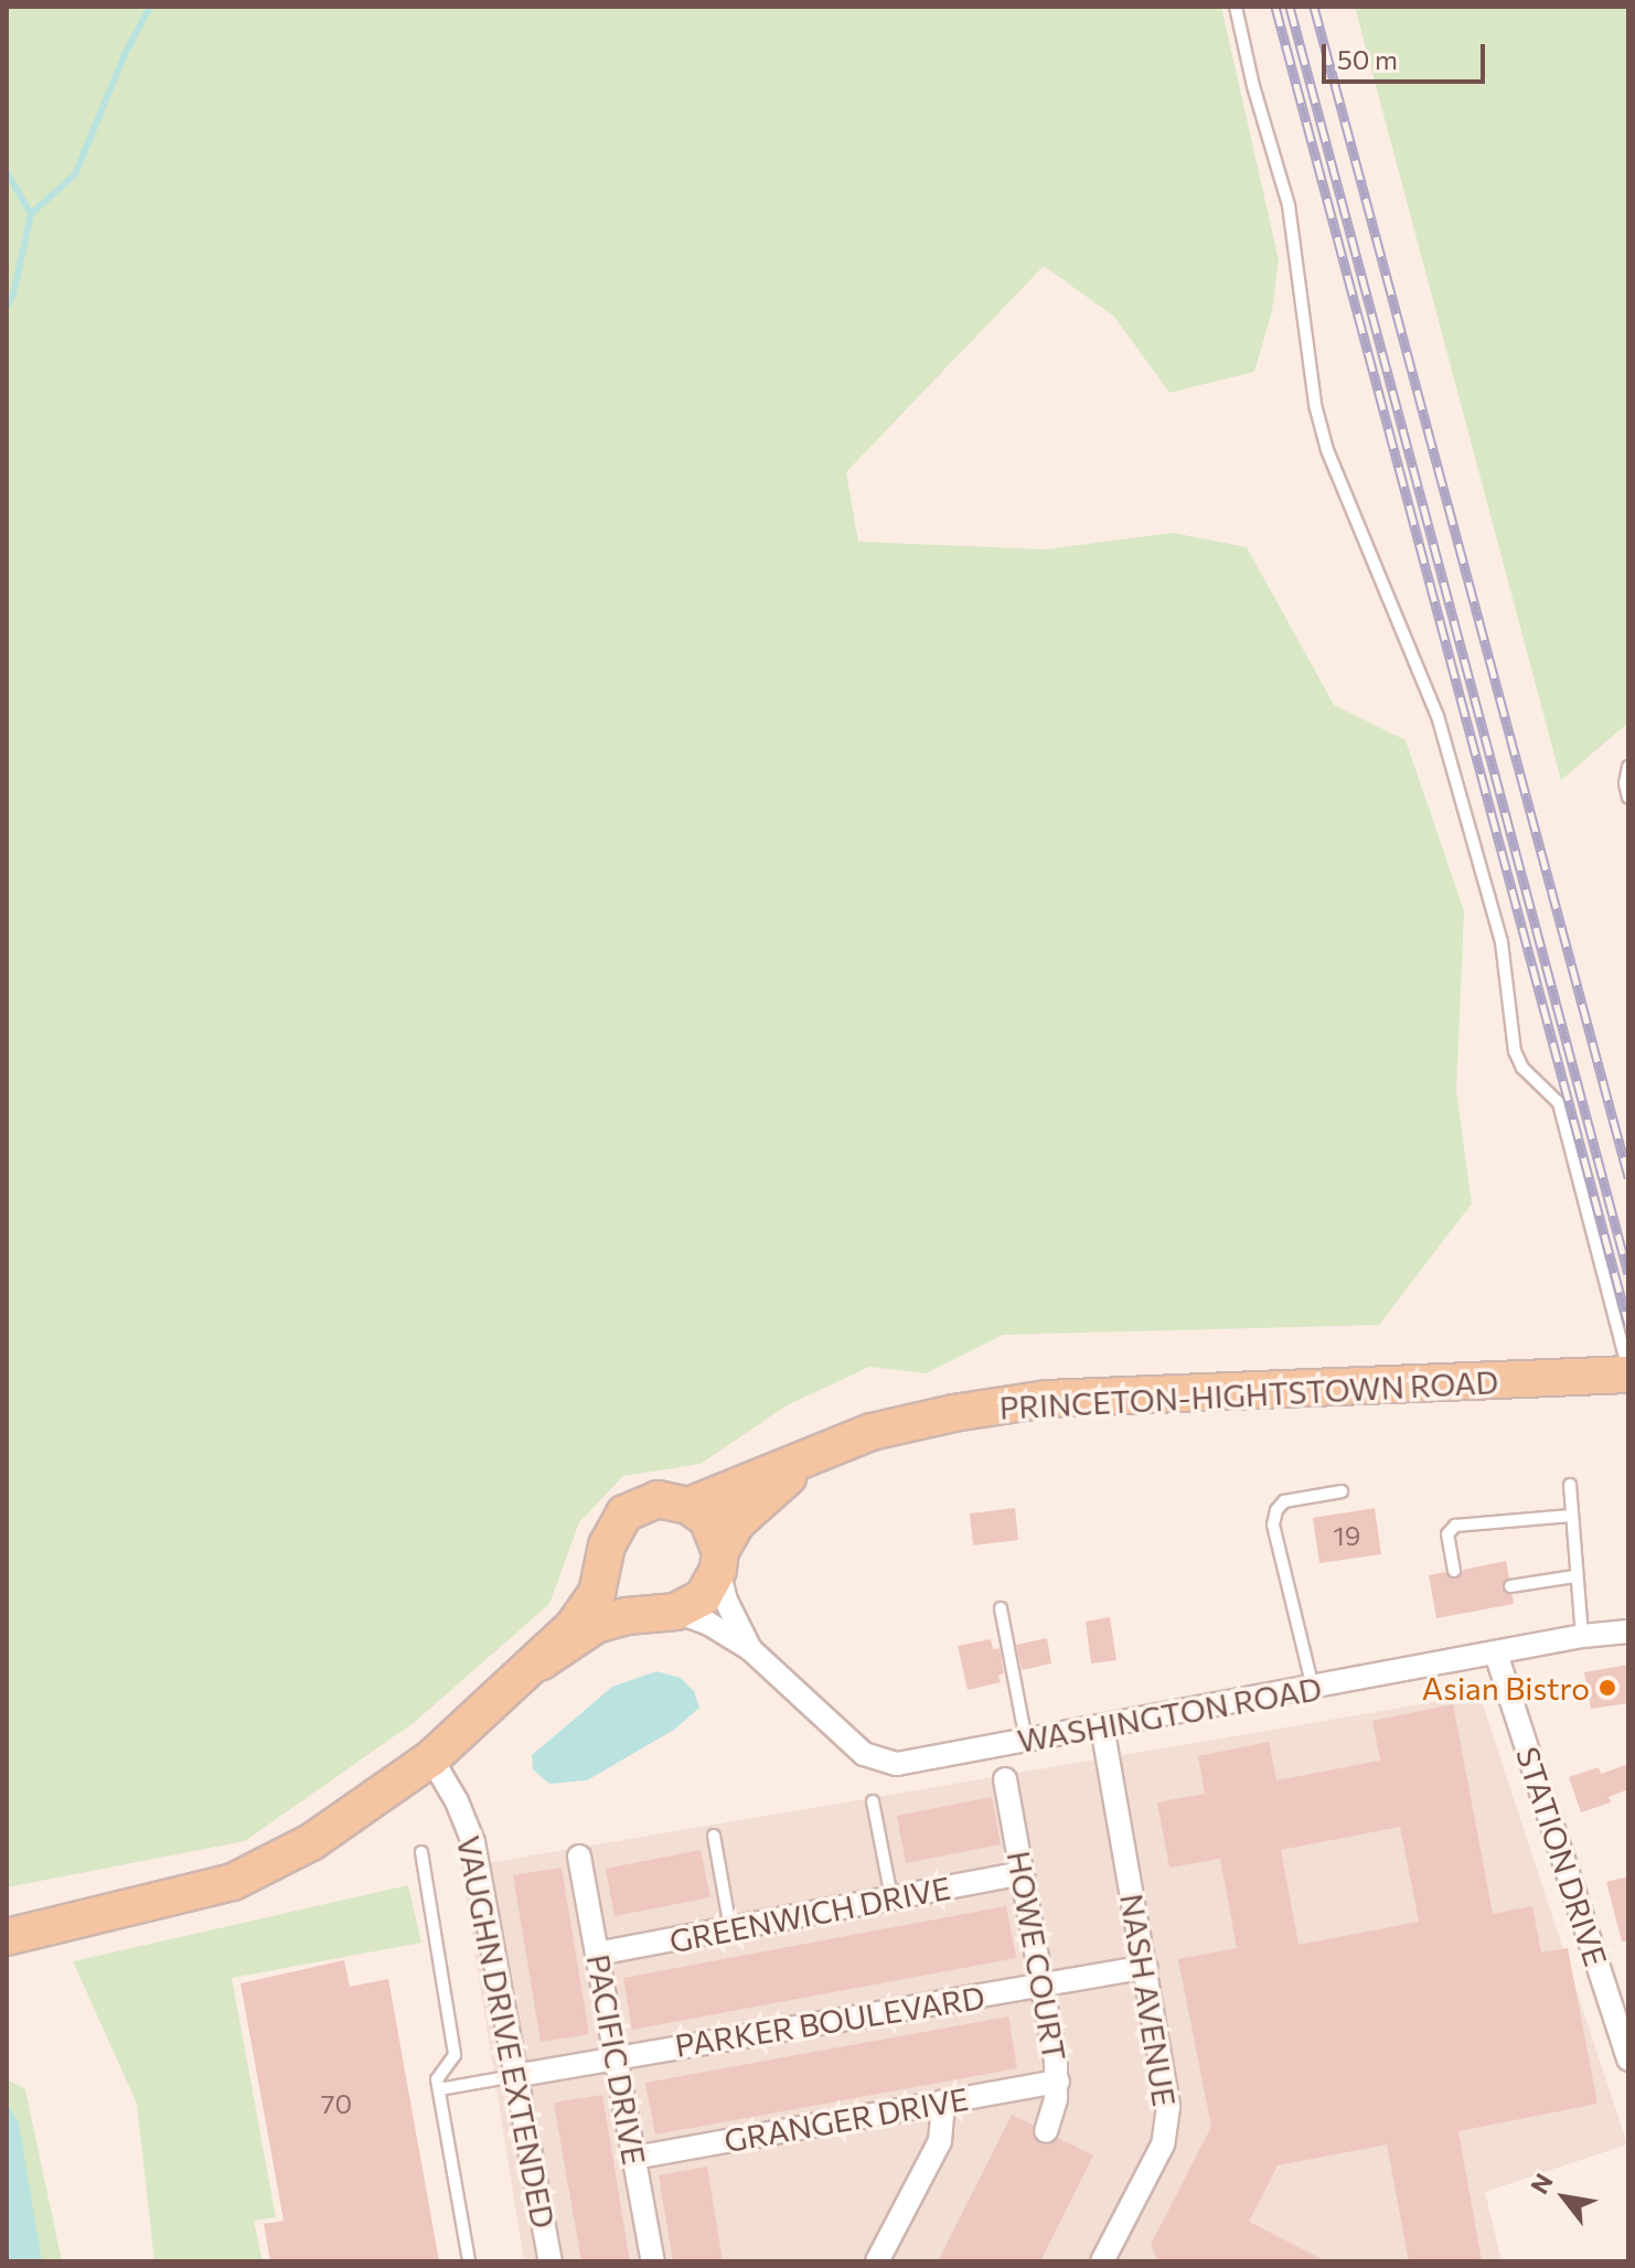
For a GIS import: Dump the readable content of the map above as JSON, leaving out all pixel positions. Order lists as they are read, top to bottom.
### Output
{
  "streets": {
    "main road": ["PRINCETON-HIGHTSTOWN ROAD", "WASHINGTON ROAD"],
    "street": [
      "STATION DRIVE",
      "GREENWICH DRIVE",
      "HOWE COURT",
      "NASH AVENUE",
      "PARKER BOULEVARD",
      "VAUGHN DRIVE EXTENDED",
      "PACIFIC DRIVE",
      "GRANGER DRIVE"
    ]
  },
  "crossings": [
    ["PRINCETON-HIGHTSTOWN ROAD", "WASHINGTON ROAD"],
    ["WASHINGTON ROAD", "STATION DRIVE"],
    ["WASHINGTON ROAD", "NASH AVENUE"],
    ["WASHINGTON ROAD", "VAUGHN DRIVE EXTENDED"],
    ["GREENWICH DRIVE", "HOWE COURT"],
    ["GREENWICH DRIVE", "PACIFIC DRIVE"],
    ["HOWE COURT", "PARKER BOULEVARD"],
    ["HOWE COURT", "GRANGER DRIVE"],
    ["NASH AVENUE", "PARKER BOULEVARD"],
    ["PARKER BOULEVARD", "VAUGHN DRIVE EXTENDED"],
    ["PARKER BOULEVARD", "PACIFIC DRIVE"],
    ["PACIFIC DRIVE", "GRANGER DRIVE"]
  ],
  "places": ["Asian Bistro"],
  "house_numbers": ["19", "70"],
  "scale_bar": "50 m",
  "north": "top left"
}
